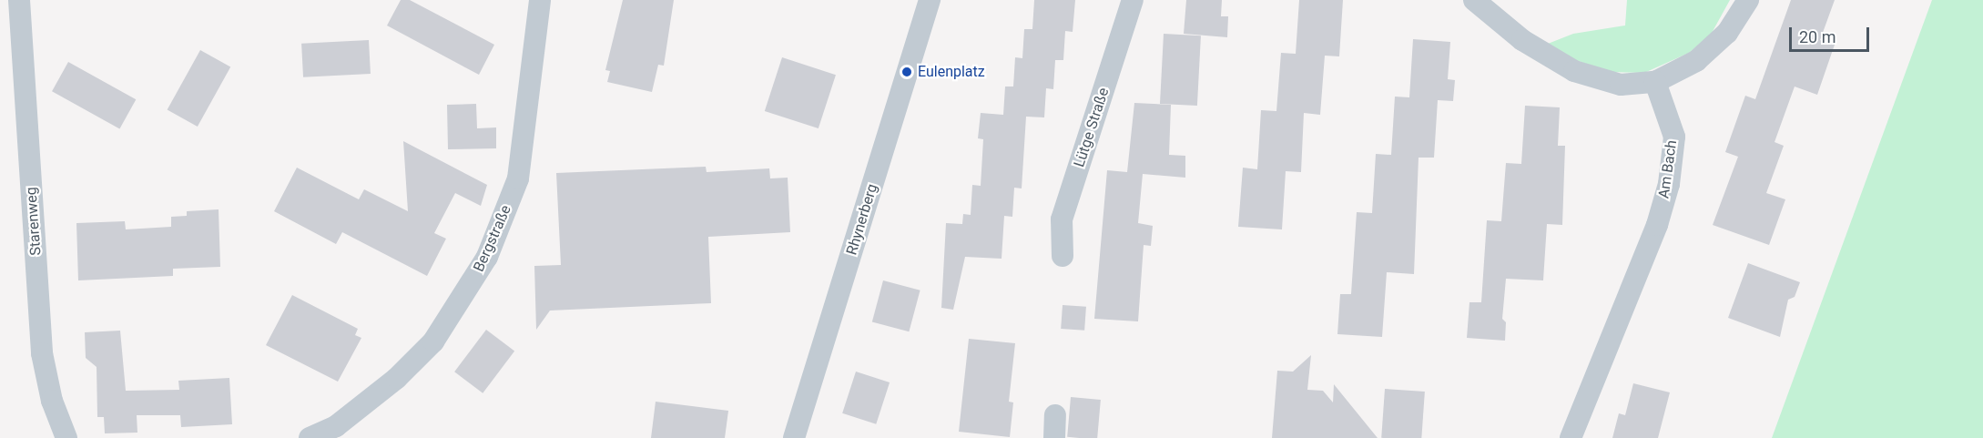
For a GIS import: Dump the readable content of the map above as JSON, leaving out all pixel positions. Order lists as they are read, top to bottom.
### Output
{
  "streets": {
    "street": [
      "Lütge Straße",
      "Am Bach",
      "Rhynerberg",
      "Starenweg",
      "Bergstraße"
    ]
  },
  "places": ["Eulenplatz"],
  "scale_bar": "20 m"
}
